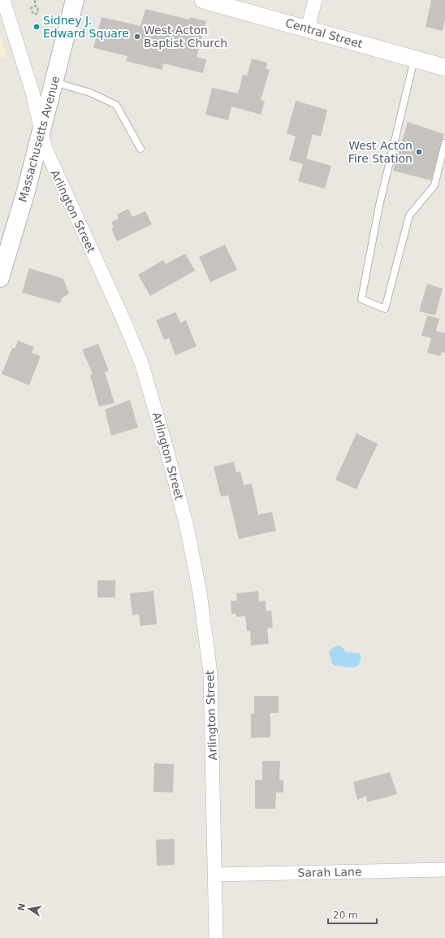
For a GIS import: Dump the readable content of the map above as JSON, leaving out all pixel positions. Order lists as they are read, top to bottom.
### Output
{
  "streets": {
    "main road": ["Massachusetts Avenue"],
    "street": ["Central Street", "Arlington Street", "Sarah Lane"]
  },
  "crossings": [
    ["Massachusetts Avenue", "Arlington Street"],
    ["Arlington Street", "Sarah Lane"]
  ],
  "places": ["Sidney J. Edward Square", "West Acton Baptist Church", "West Acton Fire Station"],
  "scale_bar": "20 m",
  "north": "left"
}
